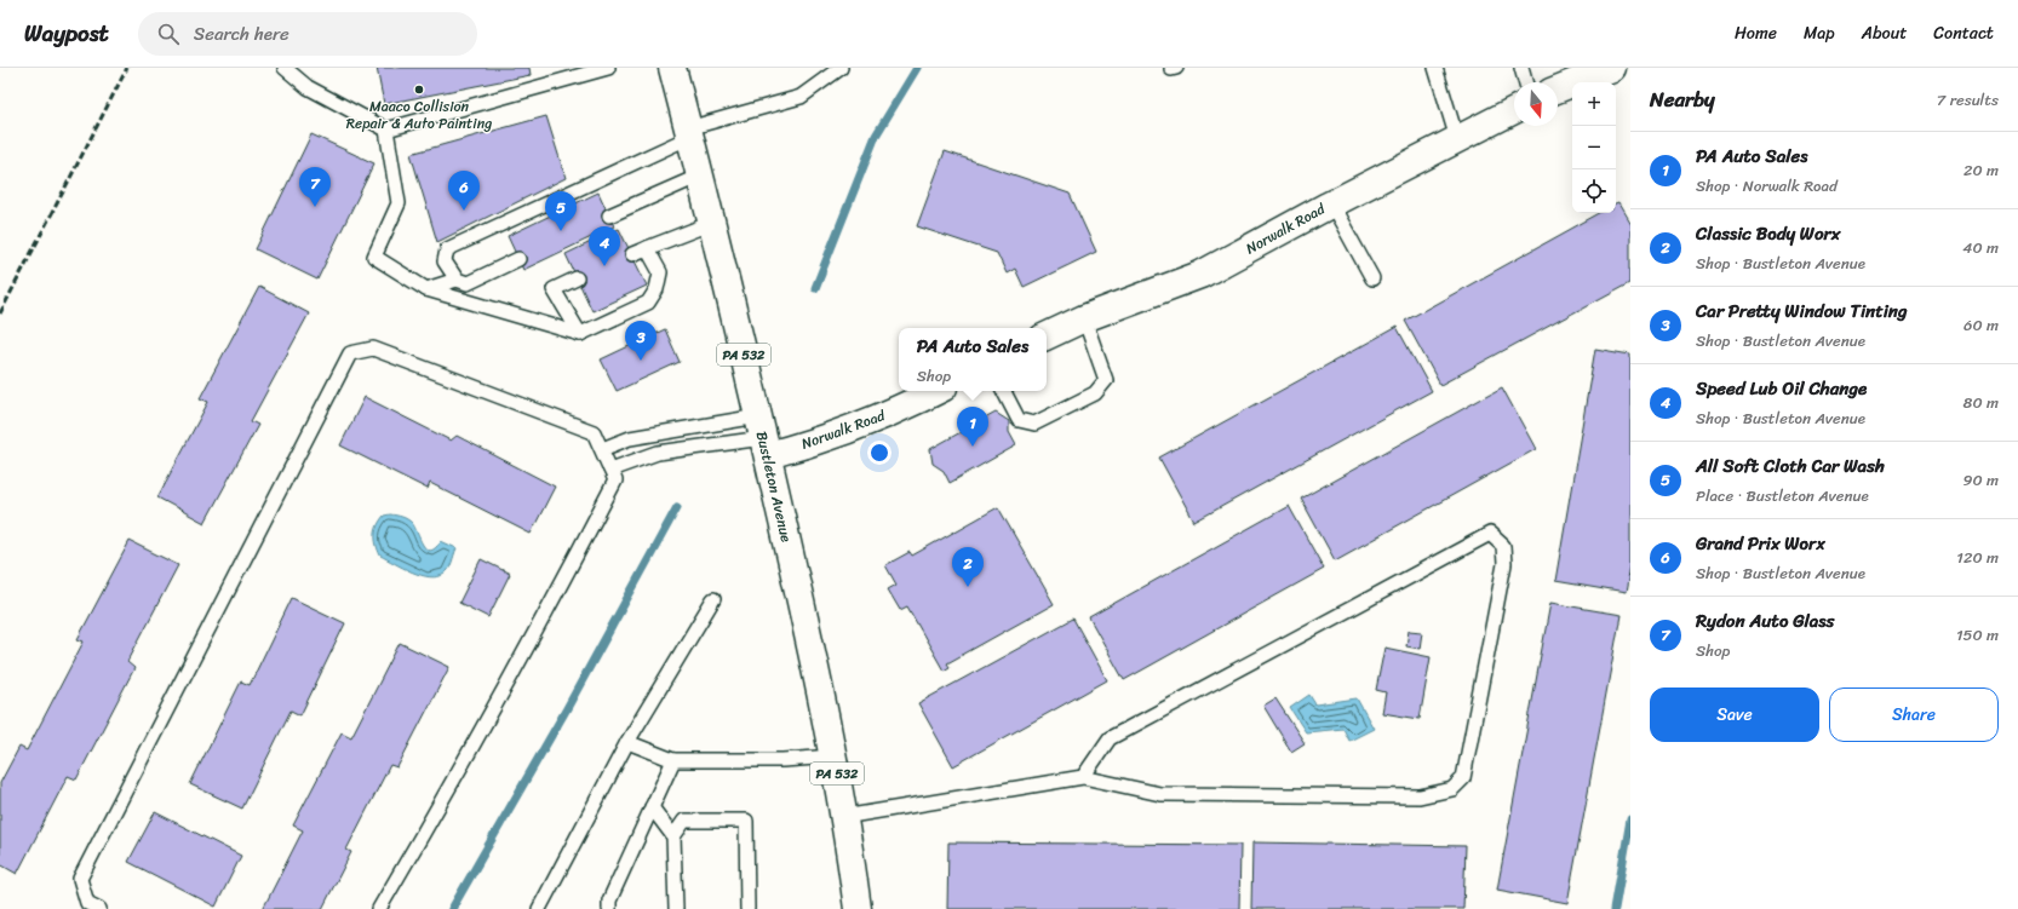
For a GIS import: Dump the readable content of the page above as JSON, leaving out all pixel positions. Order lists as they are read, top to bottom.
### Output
{
  "streets": {
    "main road": ["Norwalk Road", "PA 532", "Bustleton Avenue"]
  },
  "crossings": [
    ["Norwalk Road", "Bustleton Avenue"]
  ],
  "places": ["Maaco Collision Repair & Auto Painting"],
  "north": "bottom",
  "page": {
    "header": "Waypost",
    "search": "Search here",
    "nav": [
      "Home",
      "Map",
      "About",
      "Contact"
    ],
    "heading": ["Nearby", "7 results"],
    "map_buttons": ["+", "−"],
    "list": [
      {
        "mark": "1",
        "name": "PA Auto Sales",
        "note": "Shop · Norwalk Road",
        "value": "20 m"
      },
      {
        "mark": "2",
        "name": "Classic Body Worx",
        "note": "Shop · Bustleton Avenue",
        "value": "40 m"
      },
      {
        "mark": "3",
        "name": "Car Pretty Window Tinting",
        "note": "Shop · Bustleton Avenue",
        "value": "60 m"
      },
      {
        "mark": "4",
        "name": "Speed Lub Oil Change",
        "note": "Shop · Bustleton Avenue",
        "value": "80 m"
      },
      {
        "mark": "5",
        "name": "All Soft Cloth Car Wash",
        "note": "Place · Bustleton Avenue",
        "value": "90 m"
      },
      {
        "mark": "6",
        "name": "Grand Prix Worx",
        "note": "Shop · Bustleton Avenue",
        "value": "120 m"
      },
      {
        "mark": "7",
        "name": "Rydon Auto Glass",
        "note": "Shop",
        "value": "150 m"
      }
    ],
    "pins": [
      "7",
      "6",
      "5",
      "4",
      "3",
      "1",
      "2"
    ],
    "popup": ["PA Auto Sales", "Shop"],
    "buttons": ["Save", "Share"]
  }
}
